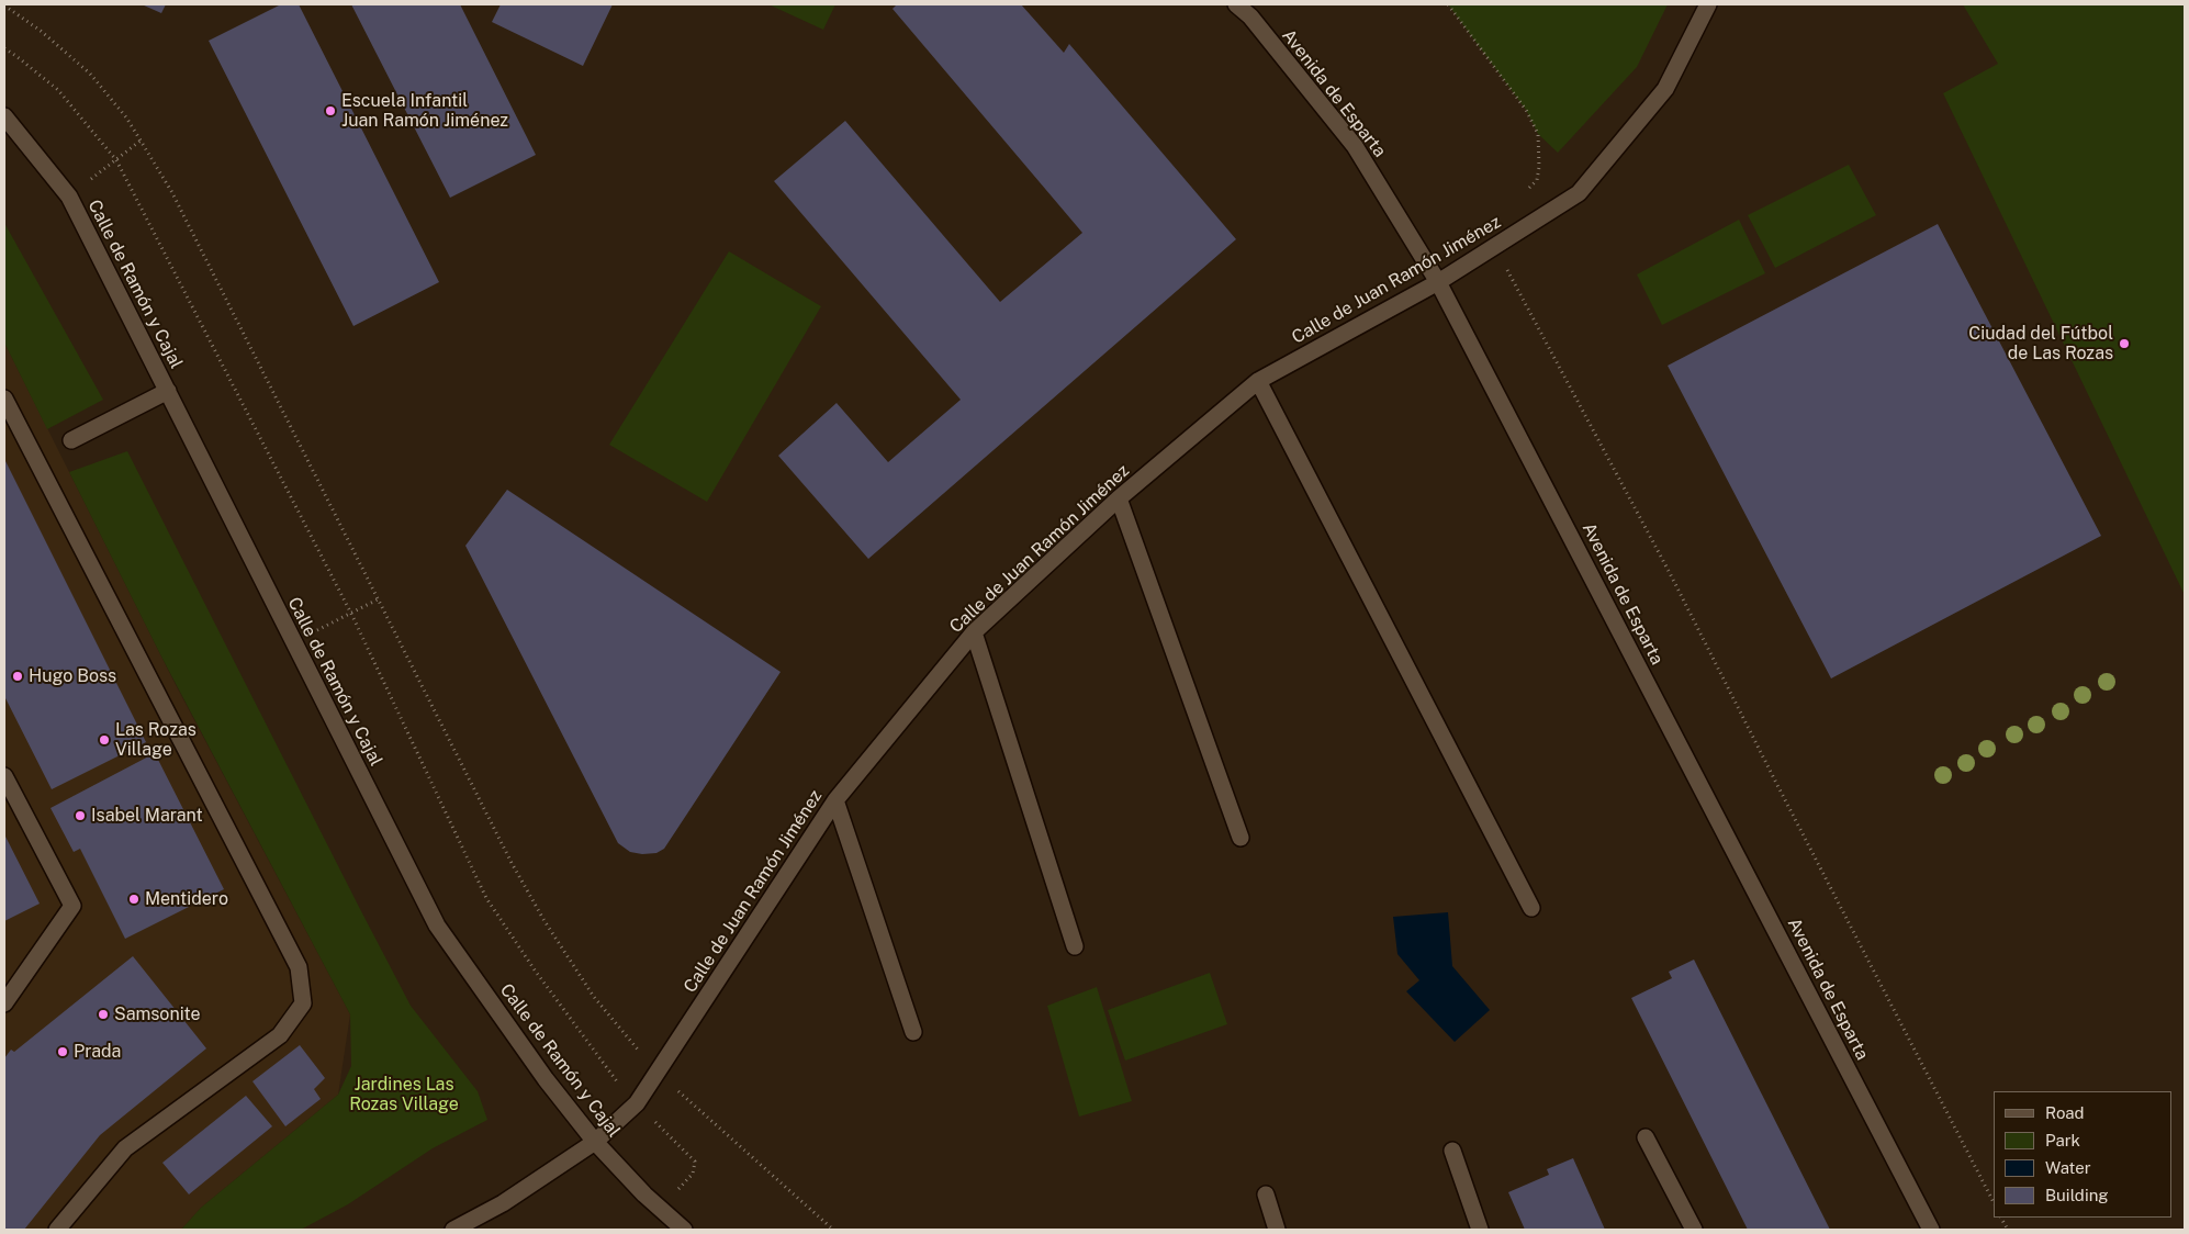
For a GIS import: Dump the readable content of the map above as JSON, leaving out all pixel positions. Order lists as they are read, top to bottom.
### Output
{
  "streets": {
    "street": ["Avenida de Esparta", "Calle de Juan Ramón Jiménez", "Calle de Ramón y Cajal"]
  },
  "crossings": [
    ["Avenida de Esparta", "Calle de Juan Ramón Jiménez"],
    ["Calle de Juan Ramón Jiménez", "Calle de Ramón y Cajal"]
  ],
  "parks": ["Jardines Las Rozas Village"],
  "places": [
    "Escuela Infantil Juan Ramón Jiménez",
    "Ciudad del Fútbol de Las Rozas",
    "Hugo Boss",
    "Las Rozas Village",
    "Isabel Marant",
    "Mentidero",
    "Samsonite",
    "Prada"
  ],
  "legend": [
    "Road",
    "Park",
    "Water",
    "Building"
  ]
}
